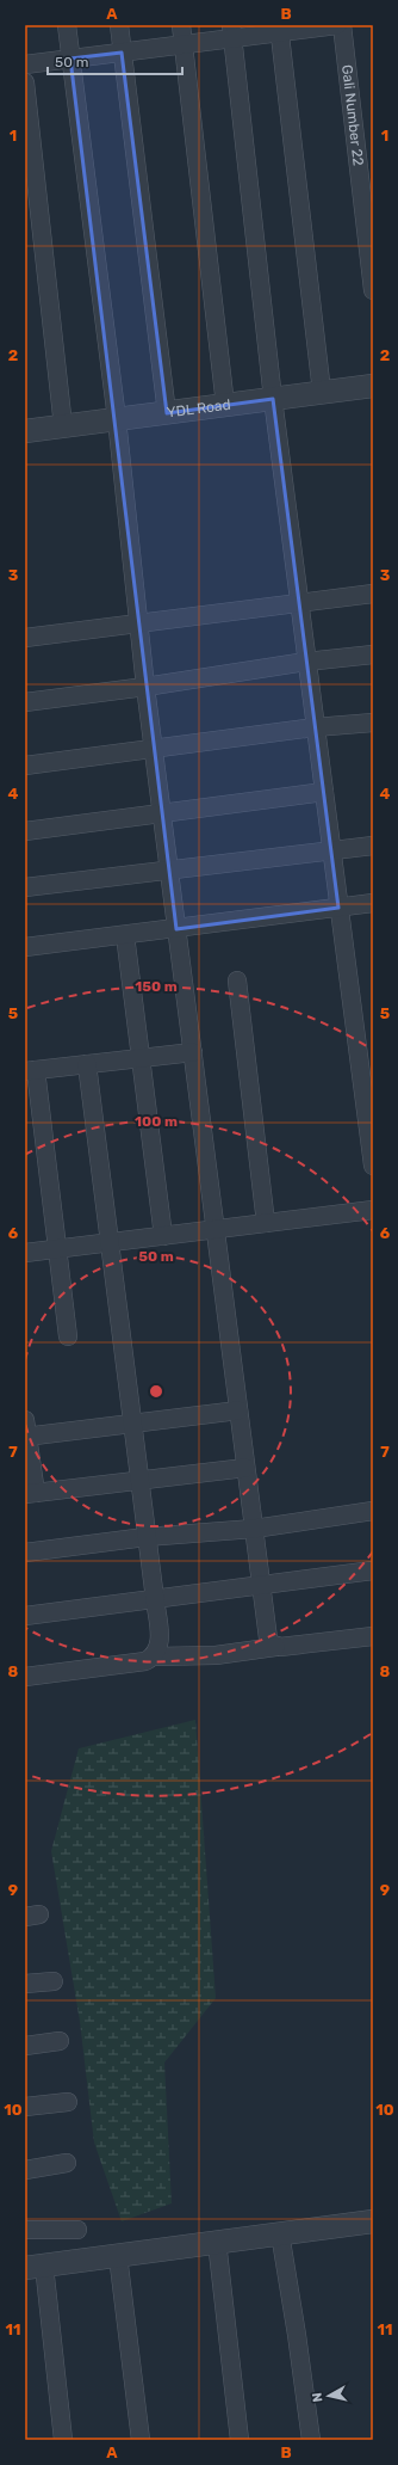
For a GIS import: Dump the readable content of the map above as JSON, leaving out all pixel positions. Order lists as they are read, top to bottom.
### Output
{
  "streets": {
    "street": ["Gali Number 22", "YDL Road"]
  },
  "scale_bar": "50 m",
  "north": "left",
  "grid": {
    "columns": ["A", "B"],
    "rows": [
      "1",
      "2",
      "3",
      "4",
      "5",
      "6",
      "7",
      "8",
      "9",
      "10",
      "11"
    ]
  },
  "rings": ["150 m", "100 m", "50 m"]
}
